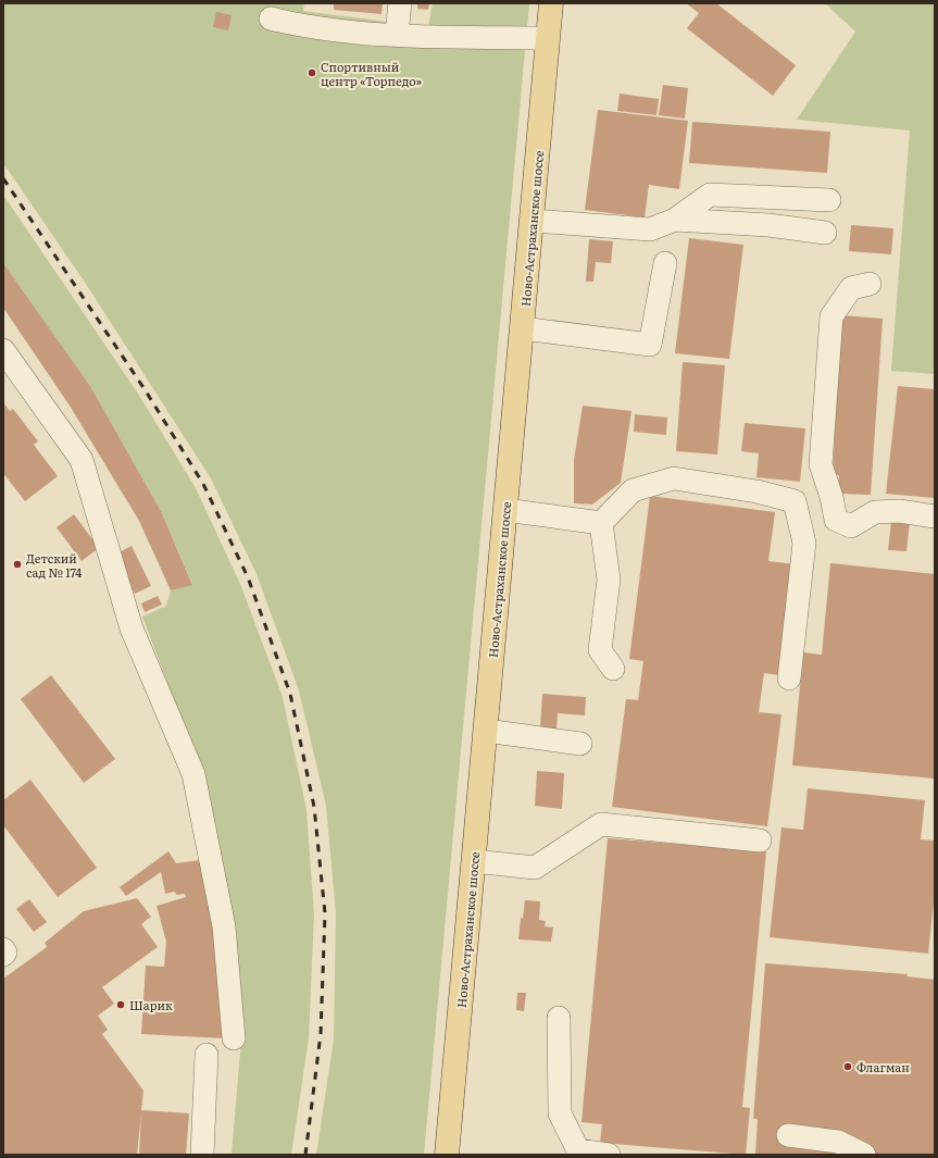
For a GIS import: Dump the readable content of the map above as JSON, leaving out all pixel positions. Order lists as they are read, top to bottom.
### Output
{
  "streets": {
    "main road": ["Ново-Астраханское шоссе"]
  },
  "places": [
    "Спортивный центр «Торпедо»",
    "Детский сад № 174",
    "Шарик",
    "Флагман"
  ]
}
